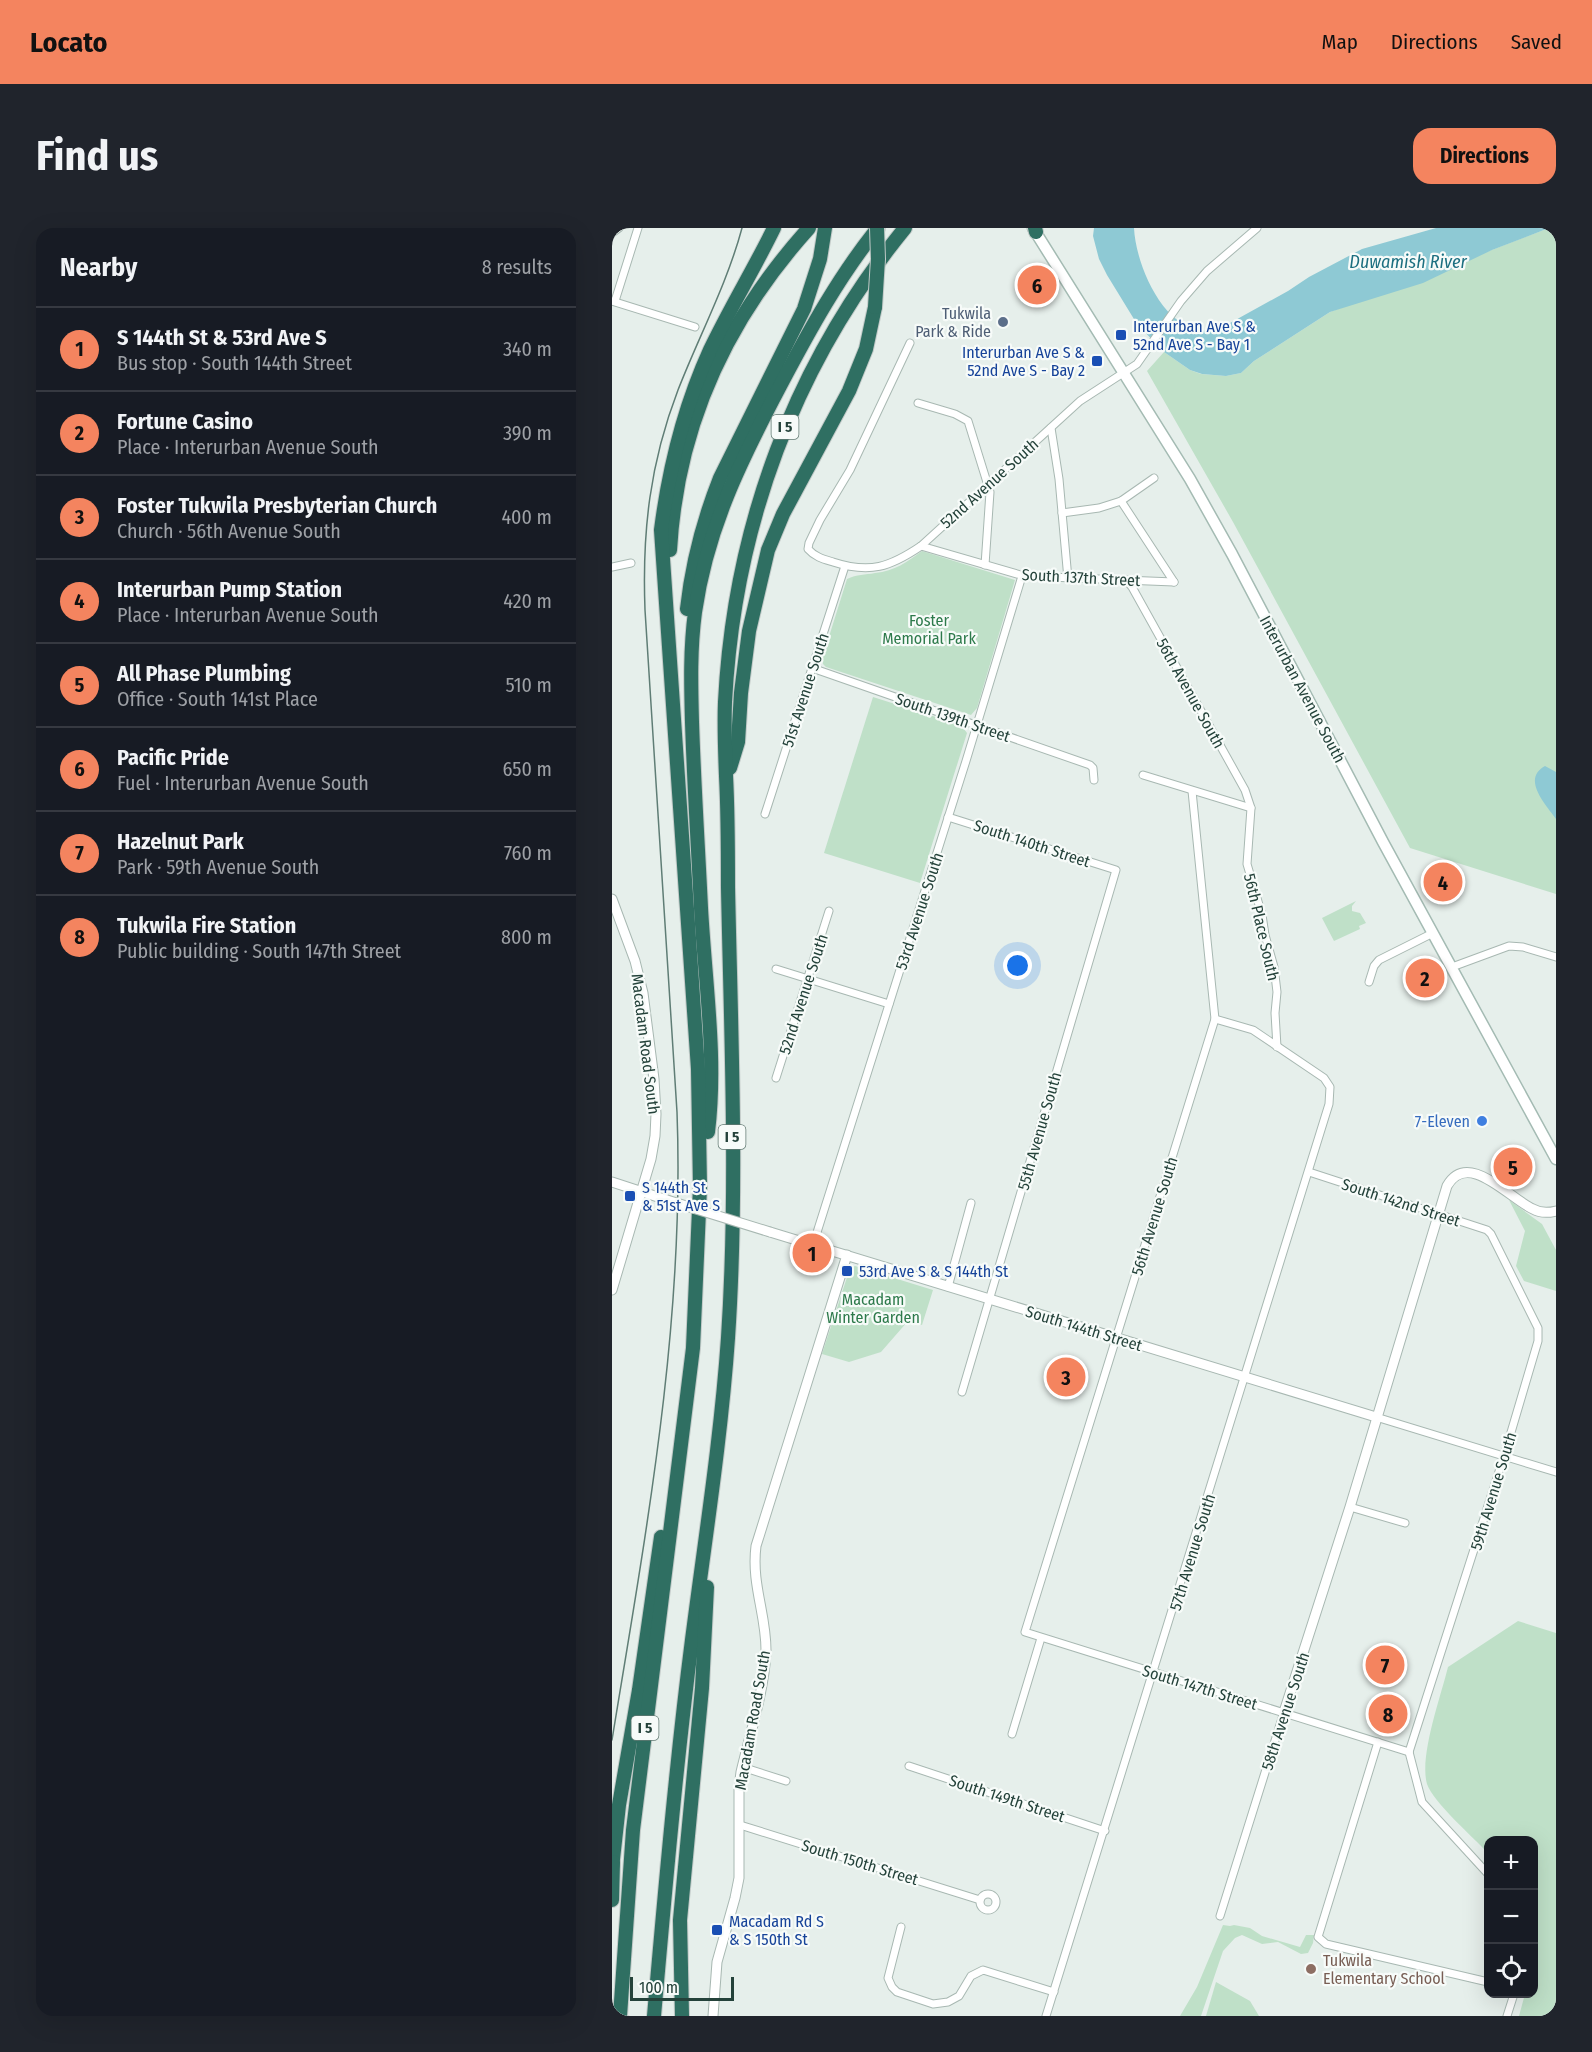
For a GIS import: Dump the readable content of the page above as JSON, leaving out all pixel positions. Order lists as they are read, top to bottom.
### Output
{
  "streets": {
    "highway": ["I 5"],
    "main road": ["Interurban Avenue South"],
    "street": [
      "52nd Avenue South",
      "South 137th Street",
      "51st Avenue South",
      "56th Avenue South",
      "South 139th Street",
      "South 140th Street",
      "53rd Avenue South",
      "56th Place South",
      "Macadam Road South",
      "55th Avenue South",
      "South 142nd Street",
      "South 144th Street",
      "59th Avenue South",
      "57th Avenue South",
      "South 147th Street",
      "58th Avenue South",
      "South 149th Street",
      "South 150th Street"
    ]
  },
  "crossings": [
    ["52nd Avenue South", "South 137th Street"],
    ["52nd Avenue South", "Interurban Avenue South"],
    ["52nd Avenue South", "51st Avenue South"],
    ["South 137th Street", "56th Avenue South"],
    ["South 137th Street", "53rd Avenue South"],
    ["51st Avenue South", "South 139th Street"],
    ["56th Avenue South", "56th Place South"],
    ["56th Avenue South", "South 144th Street"],
    ["56th Avenue South", "South 147th Street"],
    ["South 139th Street", "53rd Avenue South"],
    ["South 140th Street", "53rd Avenue South"],
    ["South 140th Street", "55th Avenue South"],
    ["53rd Avenue South", "South 144th Street"],
    ["56th Place South", "57th Avenue South"],
    ["Macadam Road South", "South 144th Street"],
    ["Macadam Road South", "South 150th Street"],
    ["55th Avenue South", "South 144th Street"],
    ["South 142nd Street", "59th Avenue South"],
    ["South 142nd Street", "57th Avenue South"],
    ["South 142nd Street", "58th Avenue South"],
    ["South 144th Street", "59th Avenue South"],
    ["South 144th Street", "57th Avenue South"],
    ["South 144th Street", "58th Avenue South"],
    ["59th Avenue South", "South 147th Street"],
    ["57th Avenue South", "South 147th Street"],
    ["57th Avenue South", "South 149th Street"],
    ["South 147th Street", "58th Avenue South"]
  ],
  "water": ["Duwamish River"],
  "parks": ["Foster Memorial Park", "Macadam Winter Garden"],
  "places": {
    "other": ["Tukwila Park & Ride", "7-Eleven", "Tukwila Elementary School"],
    "transit": [
      "Interurban Ave S & 52nd Ave S - Bay 1",
      "Interurban Ave S & 52nd Ave S - Bay 2",
      "S 144th St & 51st Ave S",
      "53rd Ave S & S 144th St",
      "Macadam Rd S & S 150th St"
    ]
  },
  "scale_bar": "100 m",
  "page": {
    "header": "Locato",
    "nav": ["Map", "Directions", "Saved"],
    "buttons": "Directions",
    "title": "Find us",
    "heading": ["Nearby", "8 results"],
    "pins": [
      "6",
      "4",
      "2",
      "5",
      "1",
      "3",
      "7",
      "8"
    ],
    "list": [
      {
        "mark": "1",
        "name": "S 144th St & 53rd Ave S",
        "note": "Bus stop · South 144th Street",
        "value": "340 m"
      },
      {
        "mark": "2",
        "name": "Fortune Casino",
        "note": "Place · Interurban Avenue South",
        "value": "390 m"
      },
      {
        "mark": "3",
        "name": "Foster Tukwila Presbyterian Church",
        "note": "Church · 56th Avenue South",
        "value": "400 m"
      },
      {
        "mark": "4",
        "name": "Interurban Pump Station",
        "note": "Place · Interurban Avenue South",
        "value": "420 m"
      },
      {
        "mark": "5",
        "name": "All Phase Plumbing",
        "note": "Office · South 141st Place",
        "value": "510 m"
      },
      {
        "mark": "6",
        "name": "Pacific Pride",
        "note": "Fuel · Interurban Avenue South",
        "value": "650 m"
      },
      {
        "mark": "7",
        "name": "Hazelnut Park",
        "note": "Park · 59th Avenue South",
        "value": "760 m"
      },
      {
        "mark": "8",
        "name": "Tukwila Fire Station",
        "note": "Public building · South 147th Street",
        "value": "800 m"
      }
    ],
    "map_buttons": ["+", "−"],
    "scale": "100 m"
  }
}
